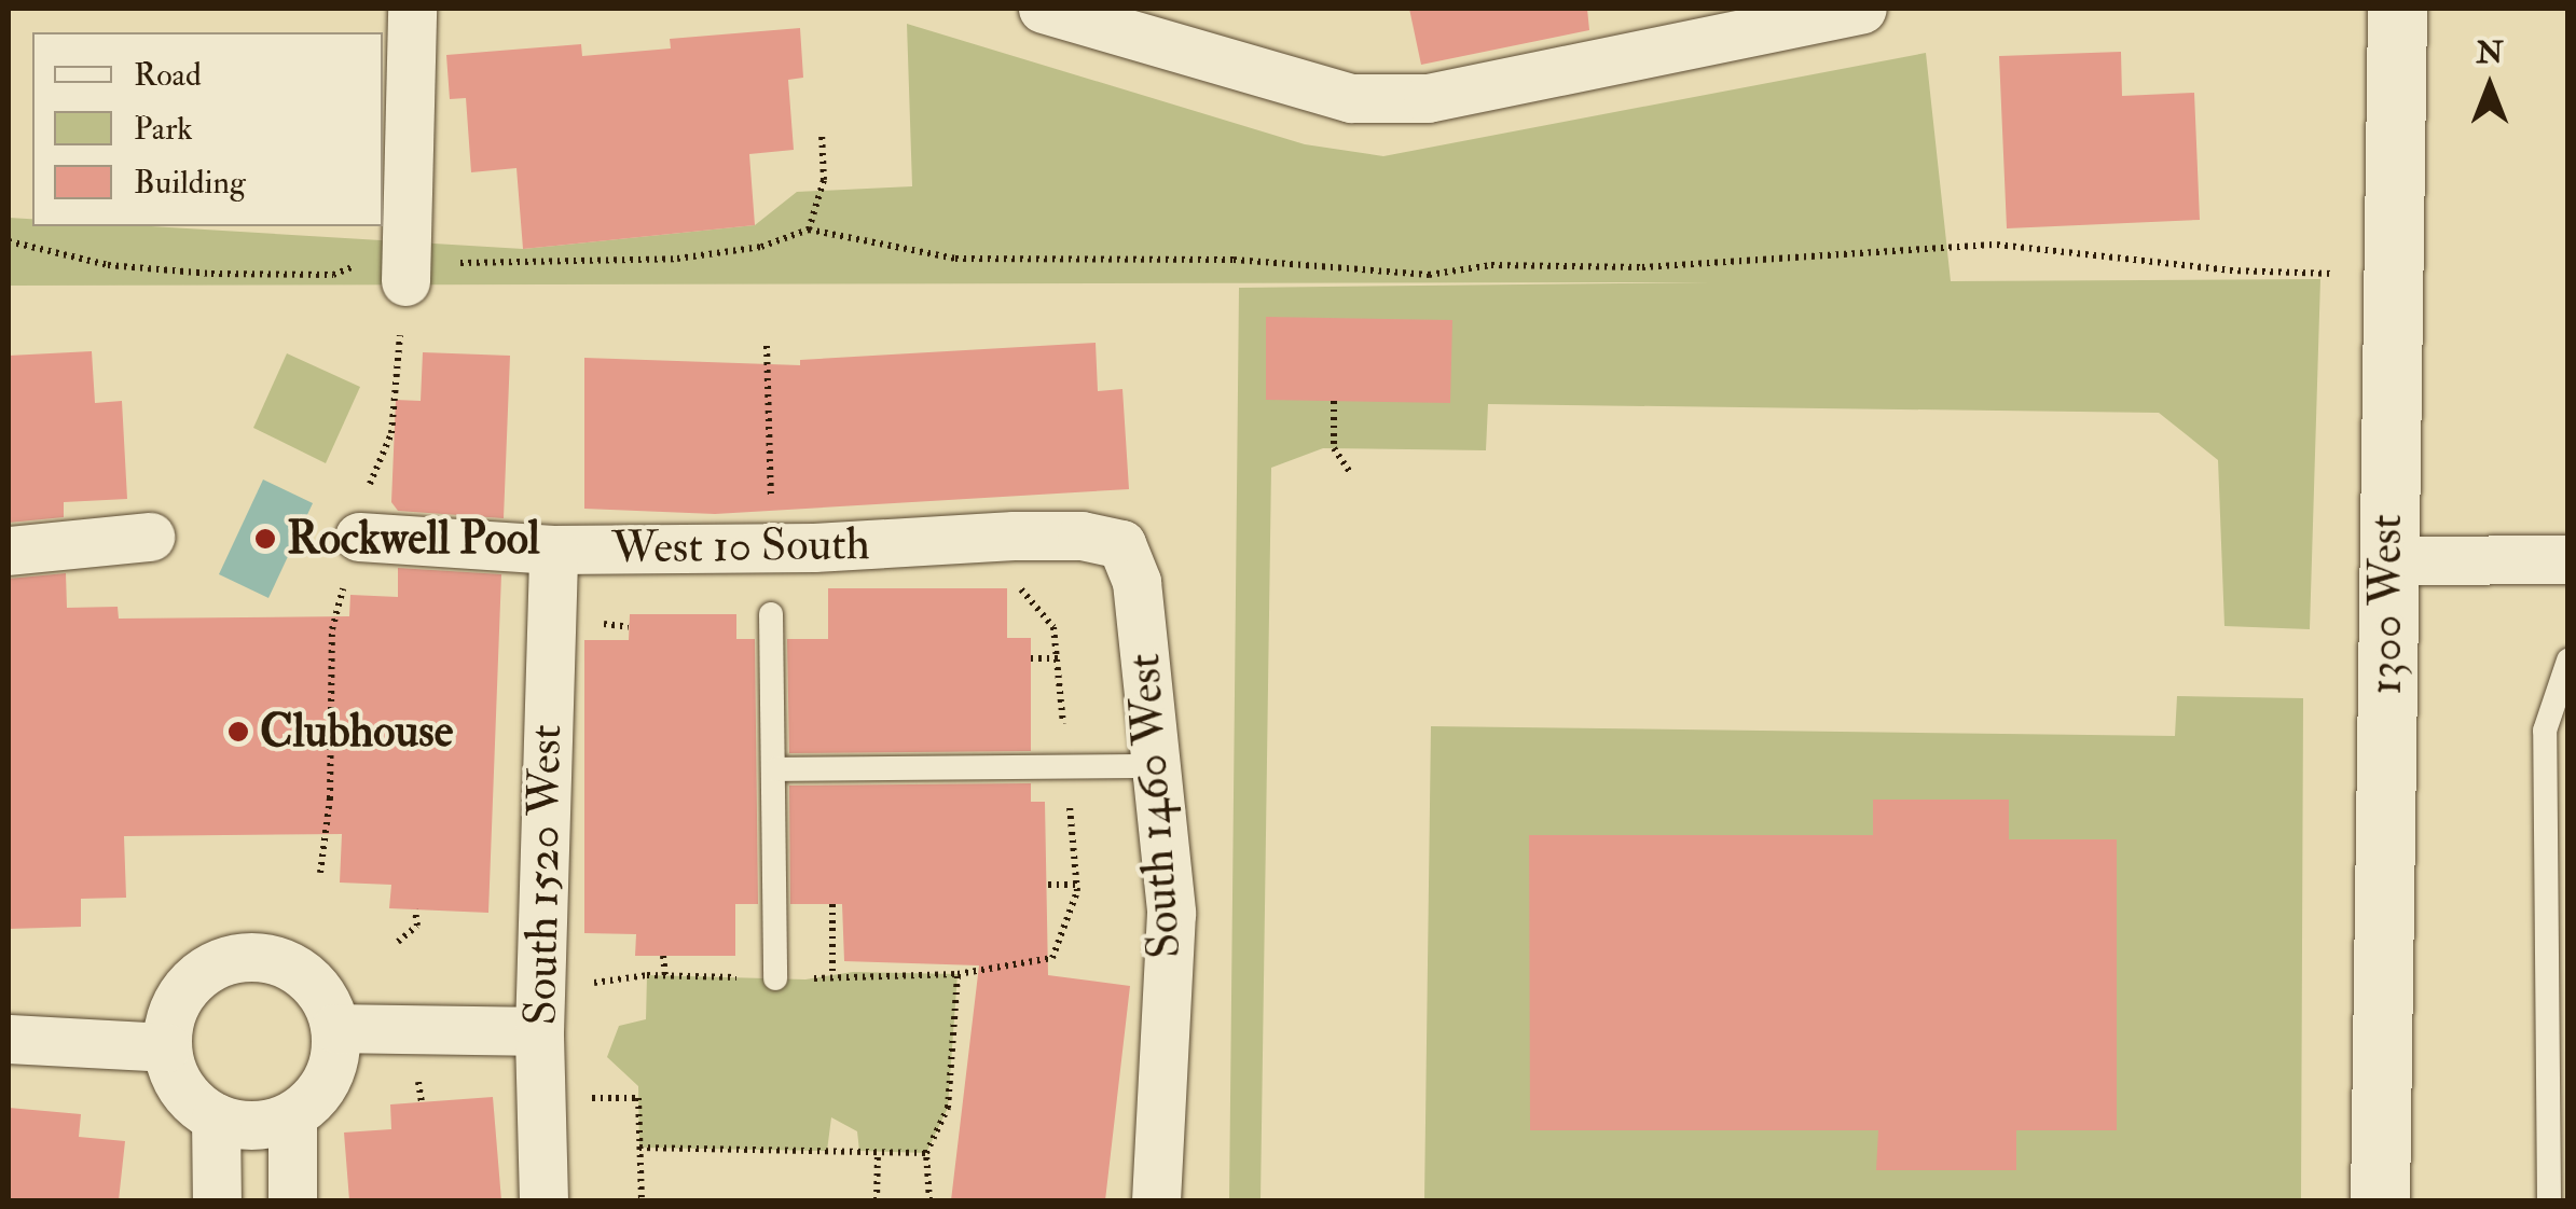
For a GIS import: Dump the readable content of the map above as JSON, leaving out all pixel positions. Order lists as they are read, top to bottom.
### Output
{
  "streets": {
    "street": [
      "West 10 South",
      "1300 West",
      "South 1460 West",
      "South 1520 West"
    ]
  },
  "crossings": [
    ["West 10 South", "South 1460 West"],
    ["West 10 South", "South 1520 West"]
  ],
  "places": ["Rockwell Pool", "Clubhouse"],
  "legend": ["Road", "Park", "Building"],
  "north": "top"
}
